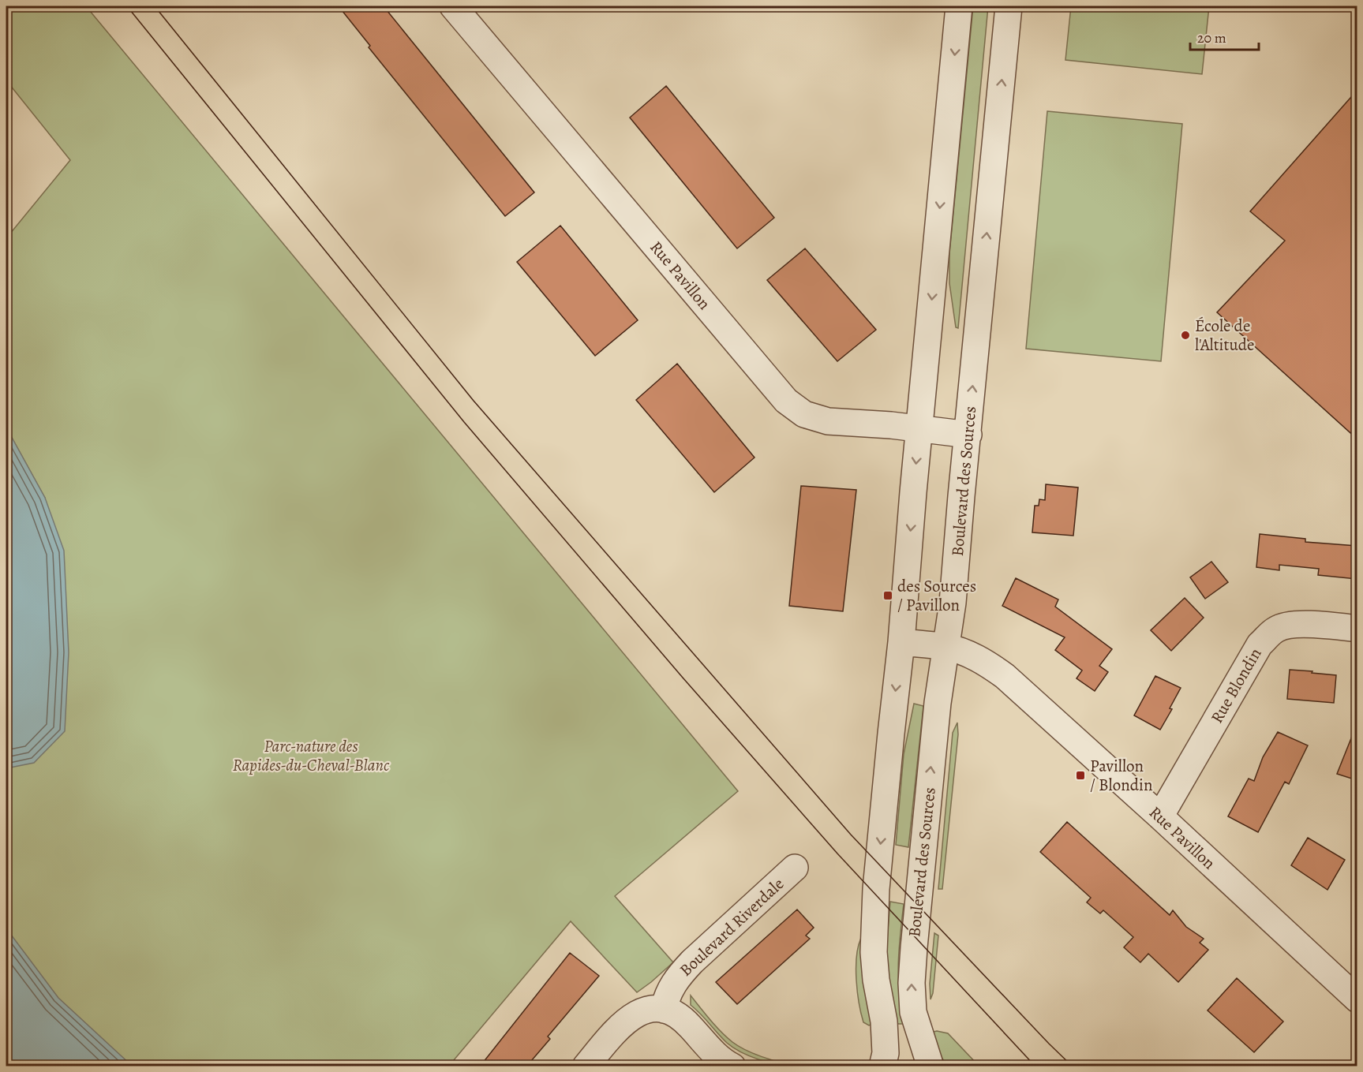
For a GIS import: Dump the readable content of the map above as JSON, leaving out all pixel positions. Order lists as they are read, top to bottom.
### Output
{
  "streets": {
    "street": [
      "Rue Pavillon",
      "Boulevard des Sources",
      "Rue Blondin",
      "Boulevard Riverdale"
    ]
  },
  "crossings": [
    ["Rue Pavillon", "Boulevard des Sources"],
    ["Rue Pavillon", "Rue Blondin"]
  ],
  "parks": ["Parc-nature des Rapides-du-Cheval-Blanc"],
  "places": {
    "other": ["École de l'Altitude"],
    "transit": ["des Sources / Pavillon", "Pavillon / Blondin"]
  },
  "scale_bar": "20 m"
}
